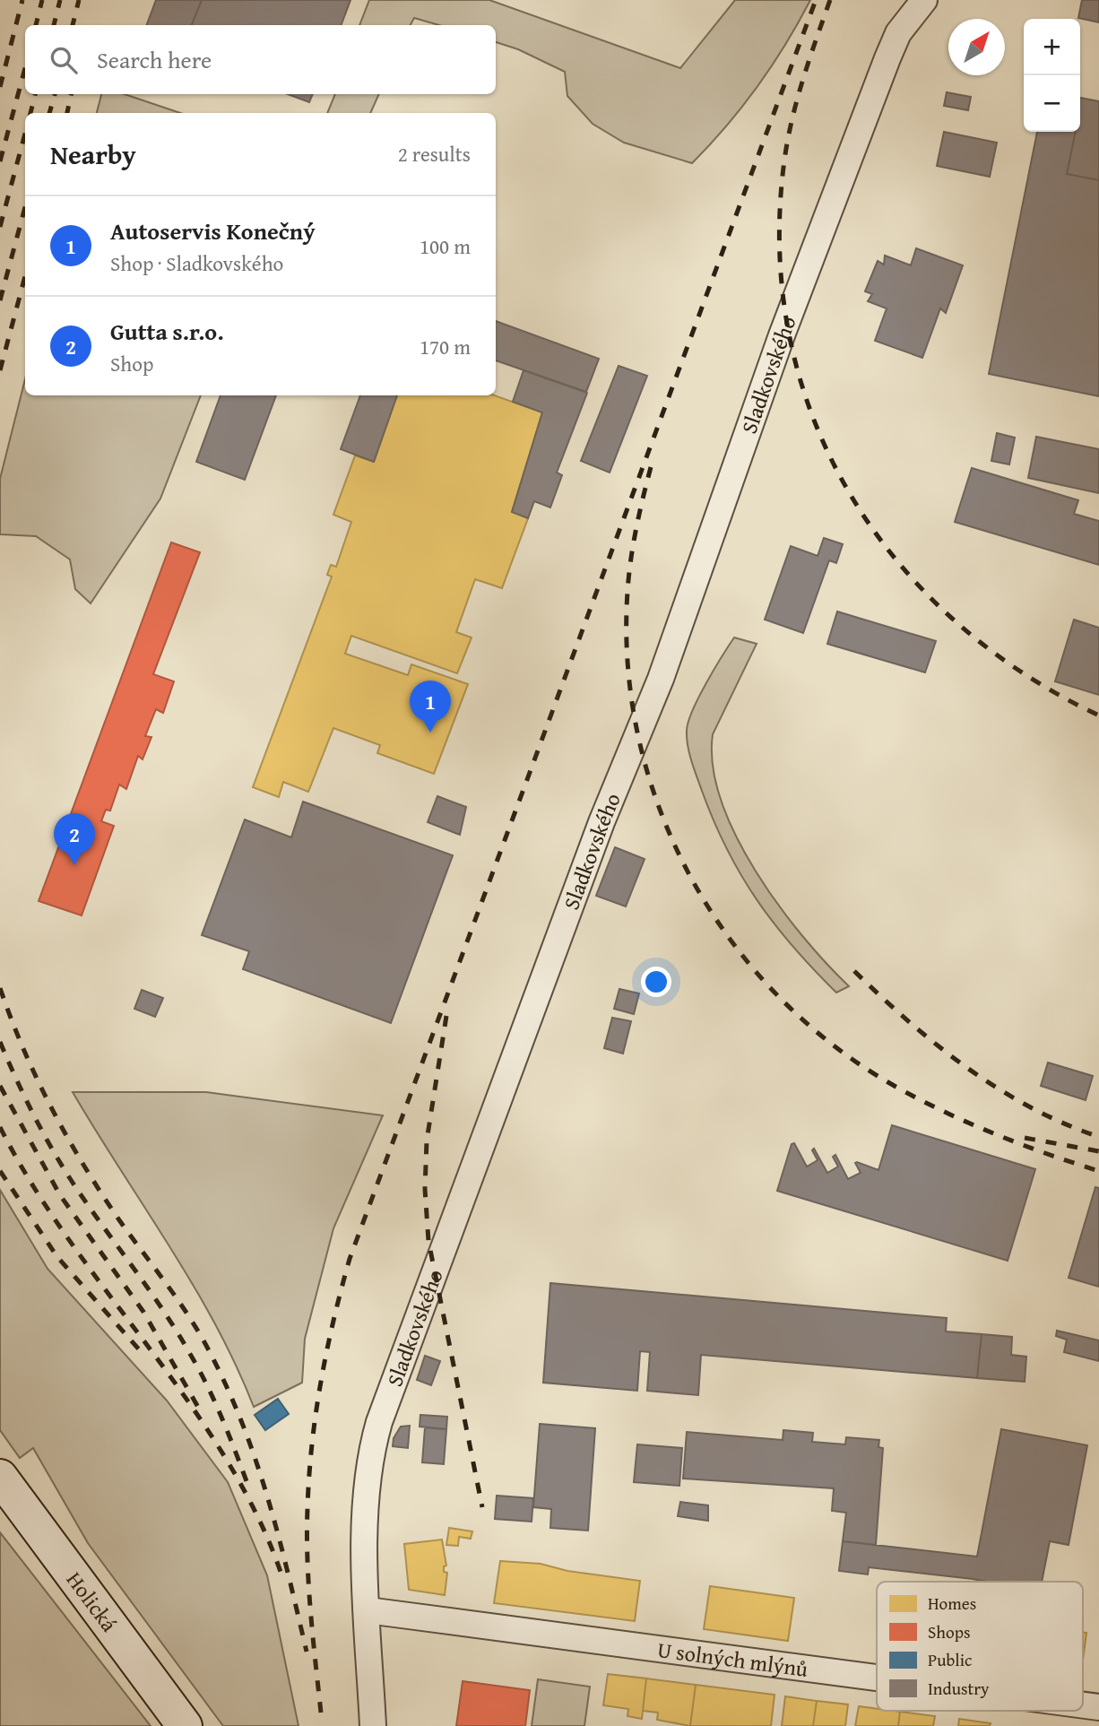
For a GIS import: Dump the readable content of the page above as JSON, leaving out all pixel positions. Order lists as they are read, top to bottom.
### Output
{
  "streets": {
    "street": ["Sladkovského", "Holická", "U solných mlýnů"]
  },
  "crossings": [
    ["Sladkovského", "U solných mlýnů"]
  ],
  "legend": [
    "Homes",
    "Shops",
    "Public",
    "Industry"
  ],
  "north": "top right",
  "page": {
    "map_buttons": ["+", "−"],
    "search": "Search here",
    "heading": ["Nearby", "2 results"],
    "list": [
      {
        "mark": "1",
        "name": "Autoservis Konečný",
        "note": "Shop · Sladkovského",
        "value": "100 m"
      },
      {
        "mark": "2",
        "name": "Gutta s.r.o.",
        "note": "Shop",
        "value": "170 m"
      }
    ],
    "pins": ["1", "2"]
  }
}
